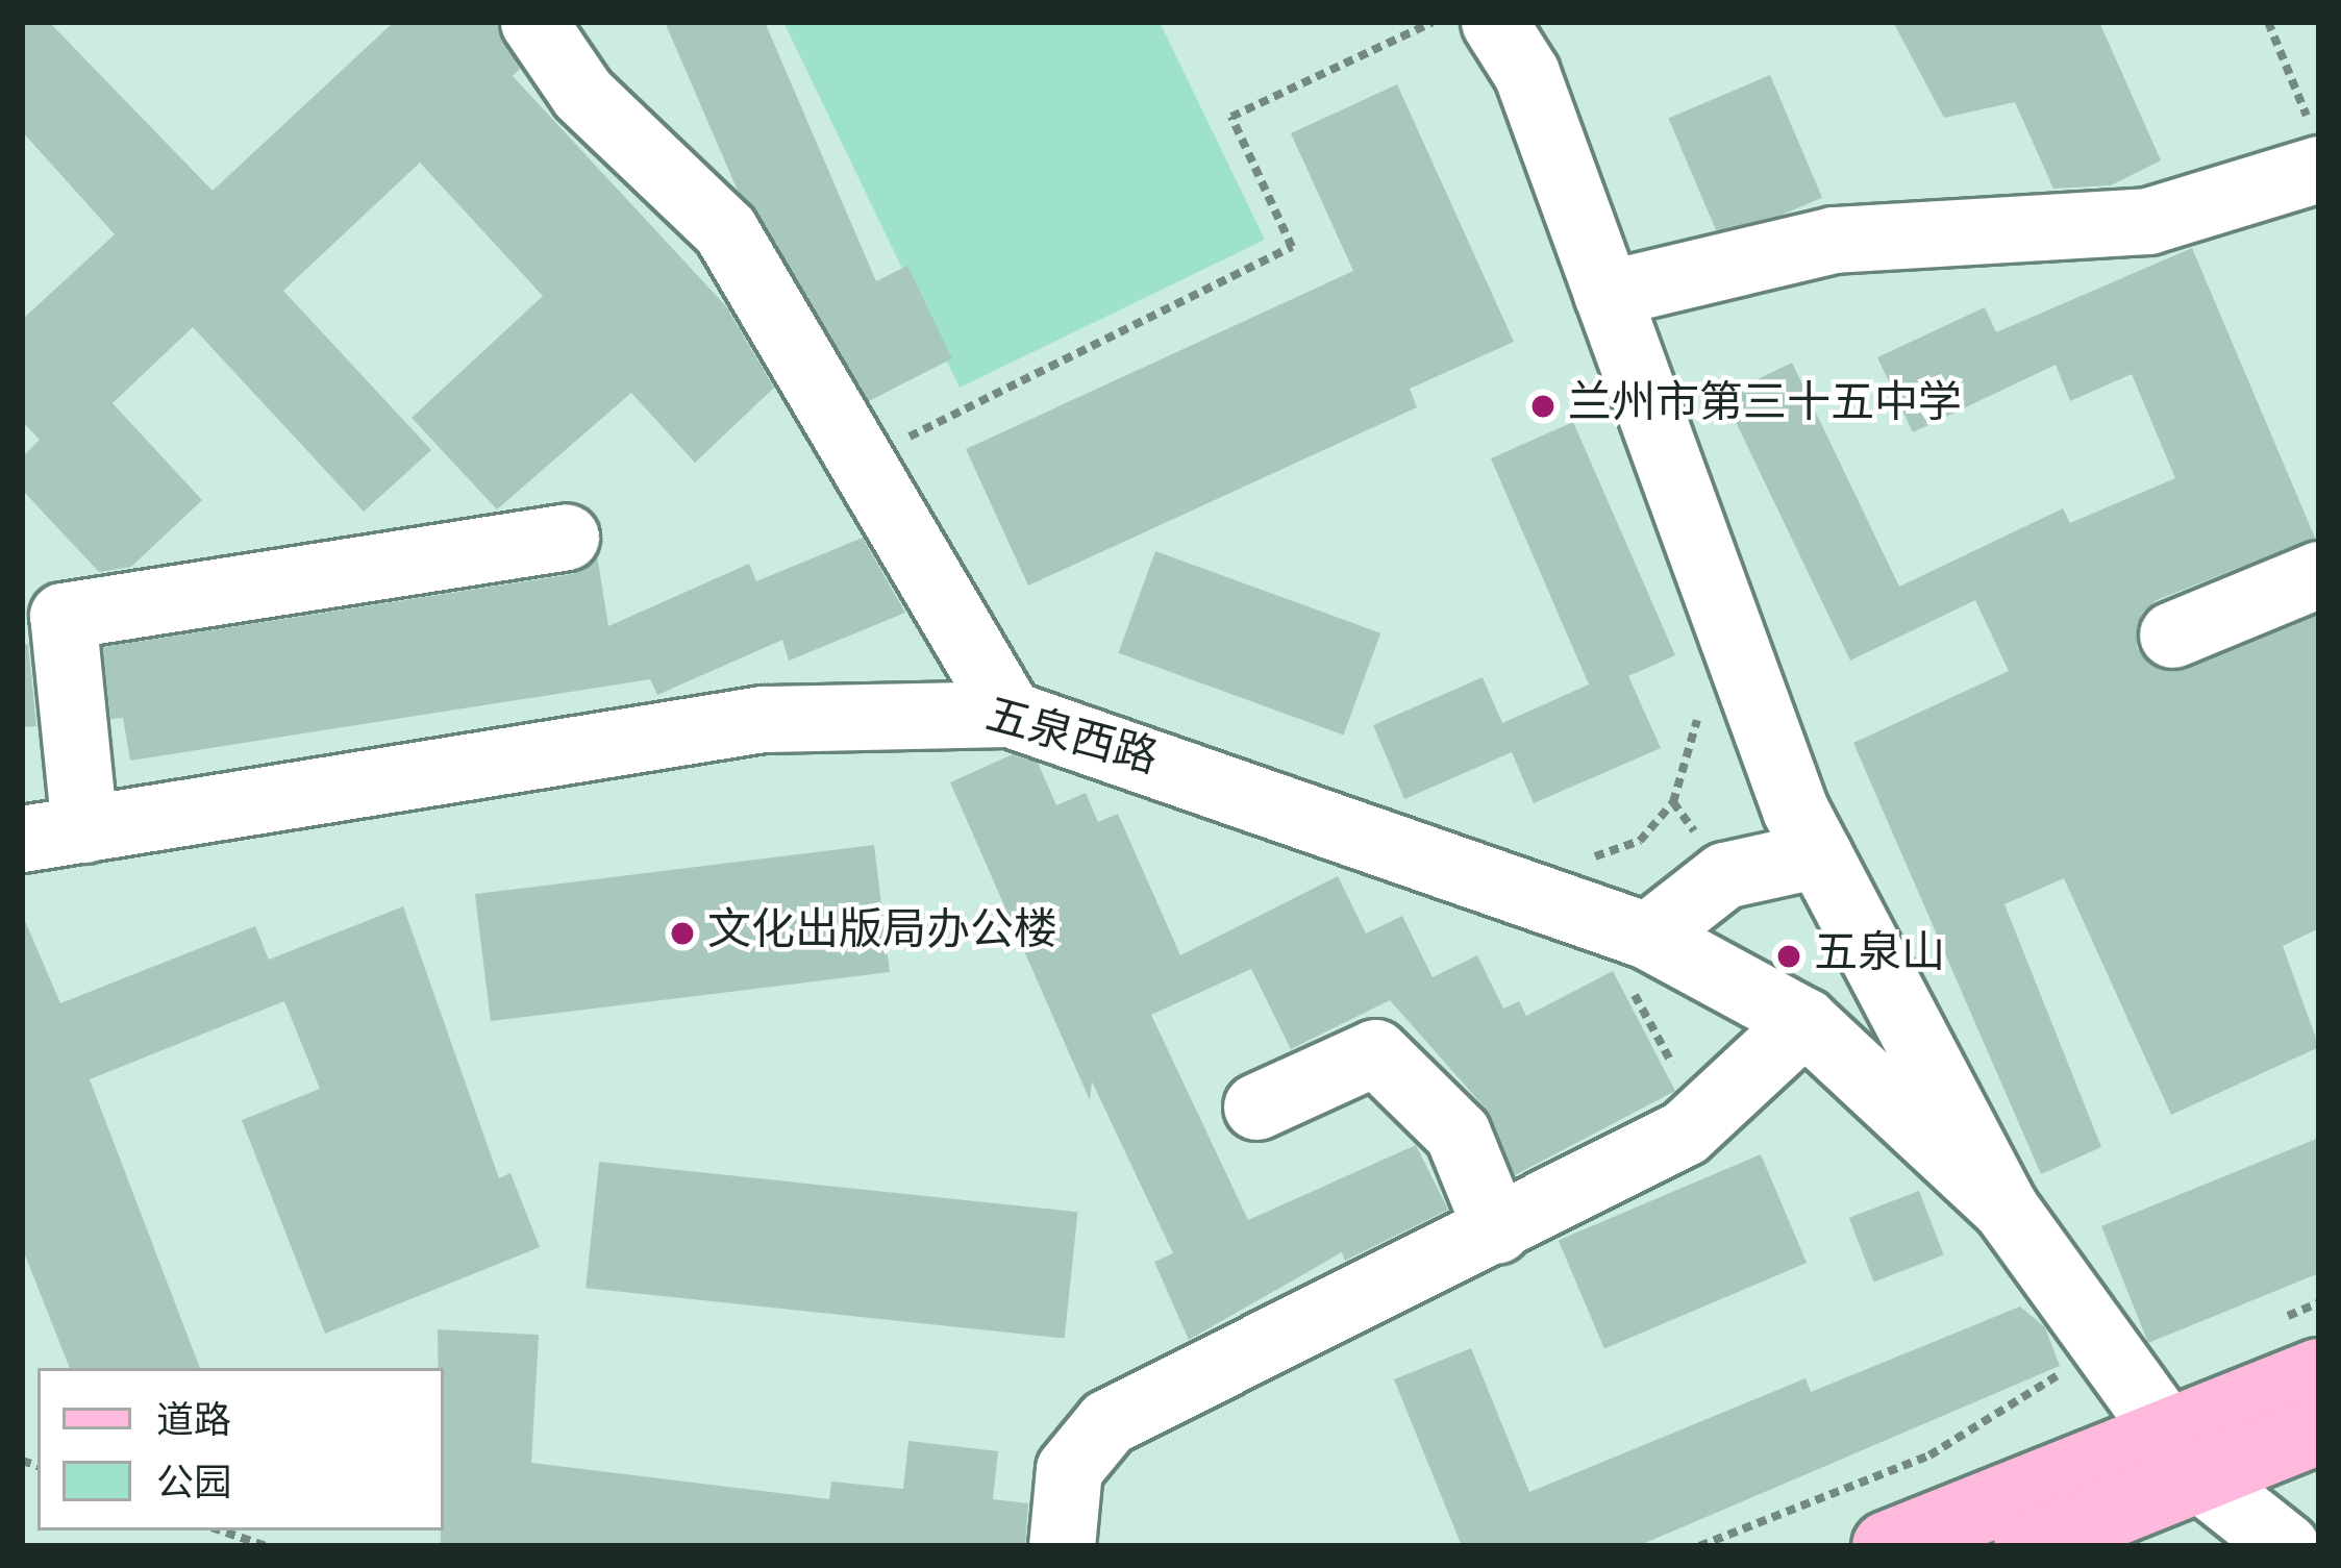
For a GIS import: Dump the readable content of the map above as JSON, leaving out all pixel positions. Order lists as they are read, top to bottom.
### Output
{
  "streets": {
    "street": ["五泉西路"]
  },
  "places": ["兰州市第三十五中学", "文化出版局办公楼", "五泉山"],
  "legend": ["道路", "公园"]
}
